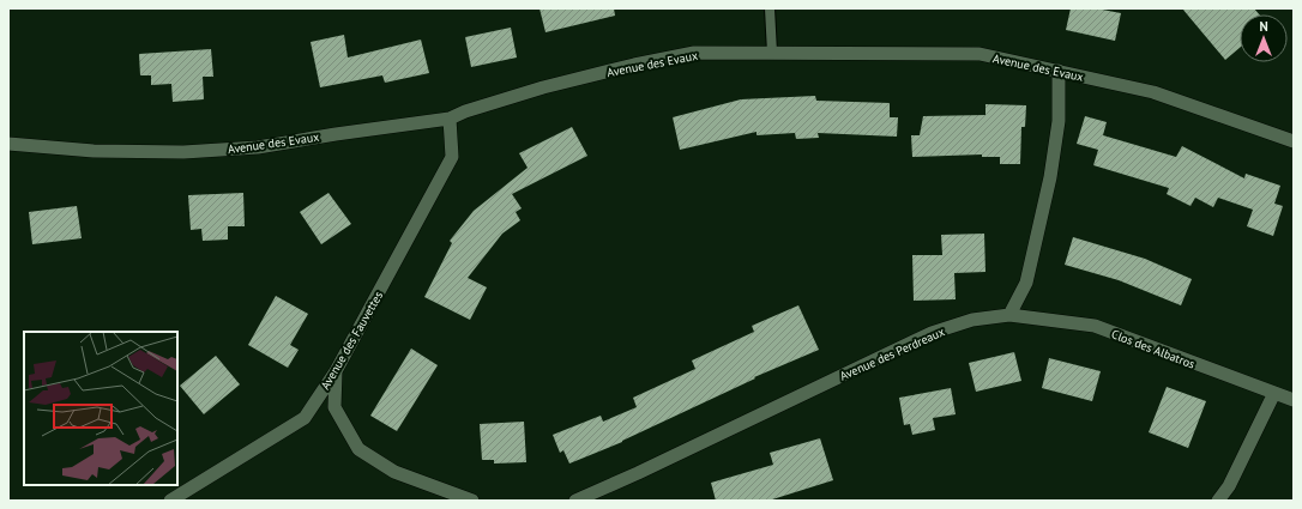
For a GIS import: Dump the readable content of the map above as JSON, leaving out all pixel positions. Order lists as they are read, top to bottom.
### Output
{
  "streets": {
    "street": [
      "Avenue des Evaux",
      "Avenue des Fauvettes",
      "Clos des Albatros",
      "Avenue des Perdreaux"
    ]
  },
  "crossings": [
    ["Avenue des Evaux", "Avenue des Fauvettes"],
    ["Clos des Albatros", "Avenue des Perdreaux"]
  ],
  "north": "top"
}
